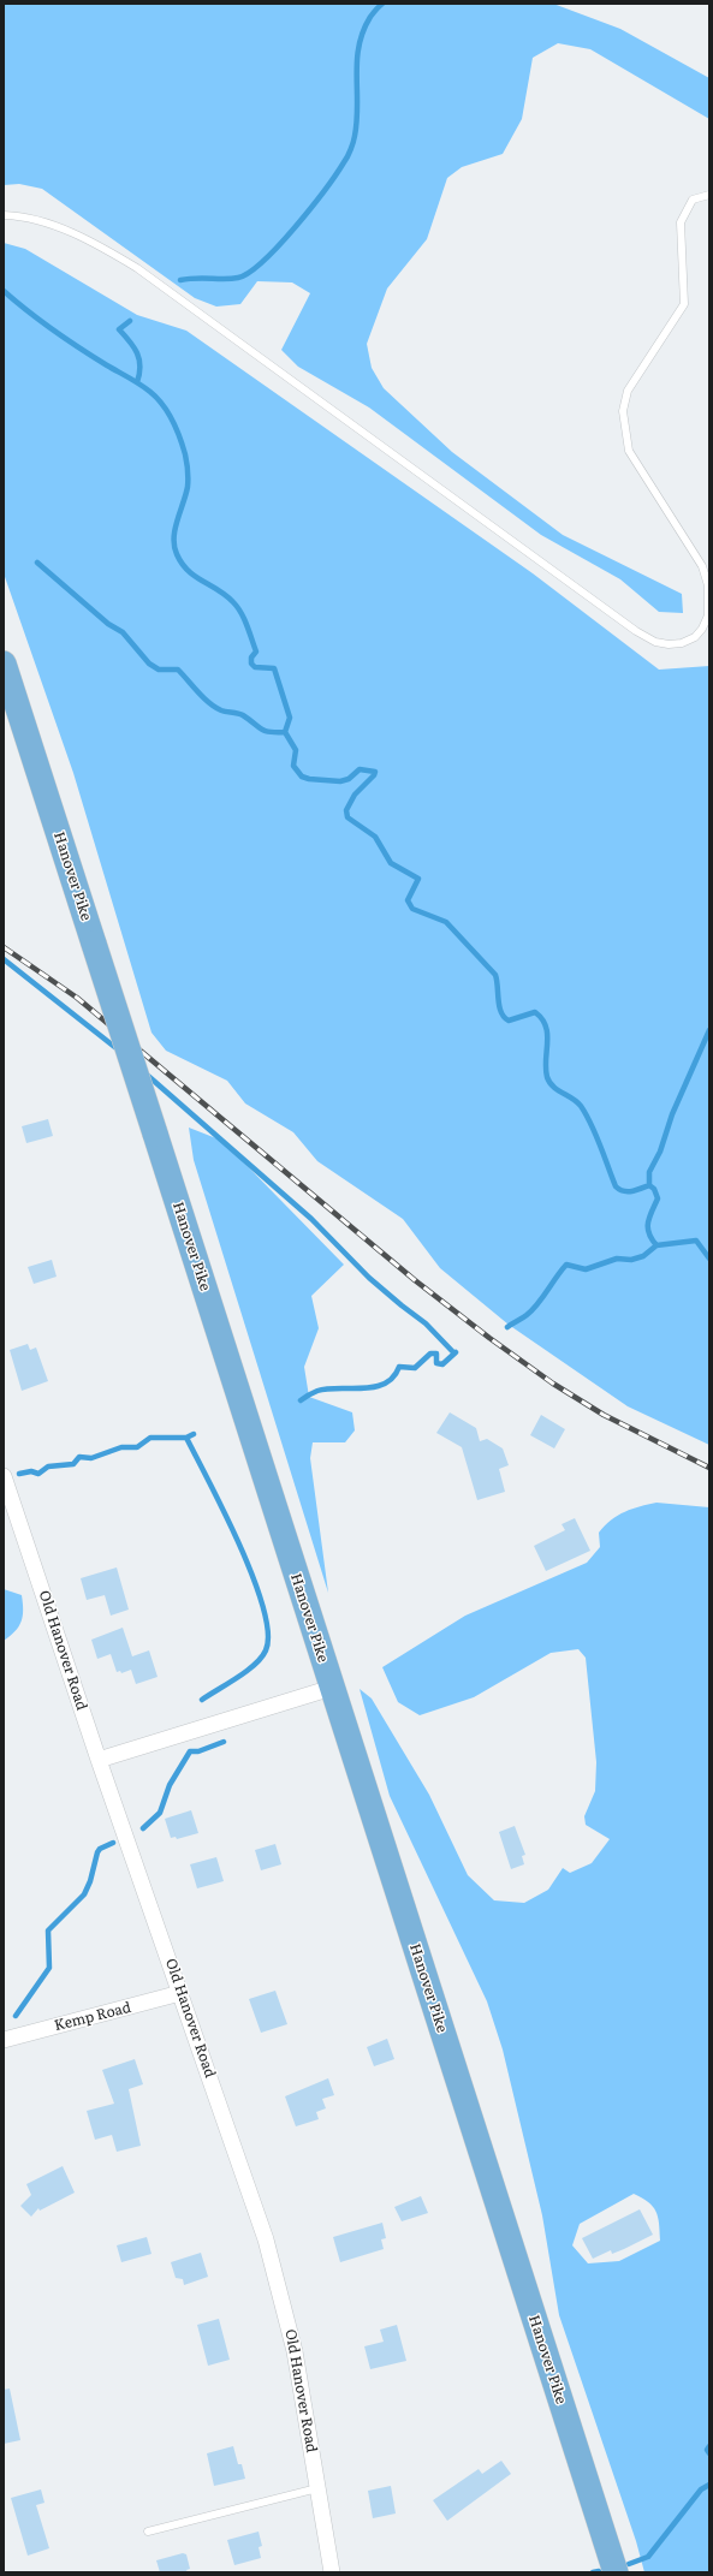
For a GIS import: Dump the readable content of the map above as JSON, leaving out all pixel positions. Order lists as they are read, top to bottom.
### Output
{
  "streets": {
    "highway": ["Hanover Pike"],
    "street": ["Old Hanover Road", "Kemp Road"]
  },
  "crossings": [
    ["Old Hanover Road", "Kemp Road"]
  ]
}
